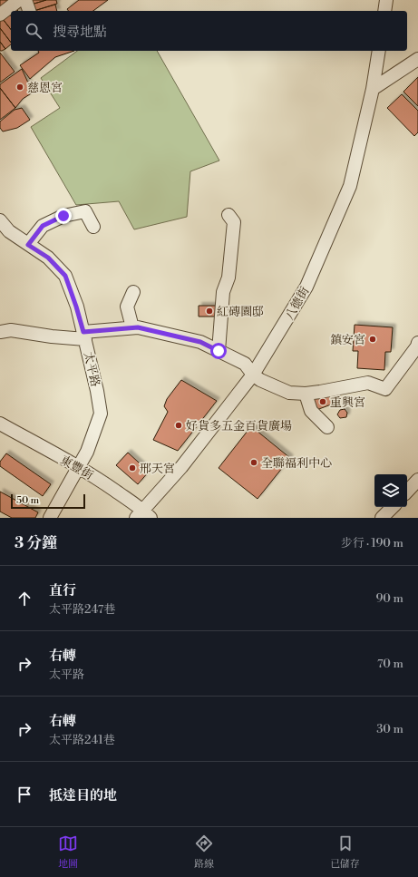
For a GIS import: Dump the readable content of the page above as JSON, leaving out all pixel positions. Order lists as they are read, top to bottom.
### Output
{
  "streets": {
    "street": ["八德街", "太平路", "東豐街"]
  },
  "crossings": [
    ["八德街", "東豐街"],
    ["太平路", "東豐街"]
  ],
  "places": [
    "慈恩宮",
    "紅磚園邸",
    "鎮安宮",
    "重興宮",
    "好貨多五金百貨廣場",
    "全聯福利中心",
    "邢天宮"
  ],
  "scale_bar": "50 m",
  "page": {
    "search": "搜尋地點",
    "scale": "50 m",
    "heading": ["3 分鐘", "步行 · 190 m"],
    "list": [
      ["直行", "太平路247巷", "90 m"],
      ["右轉", "太平路", "70 m"],
      ["右轉", "太平路241巷", "30 m"],
      "抵達目的地"
    ],
    "nav": ["地圖", "路線", "已儲存"]
  }
}
